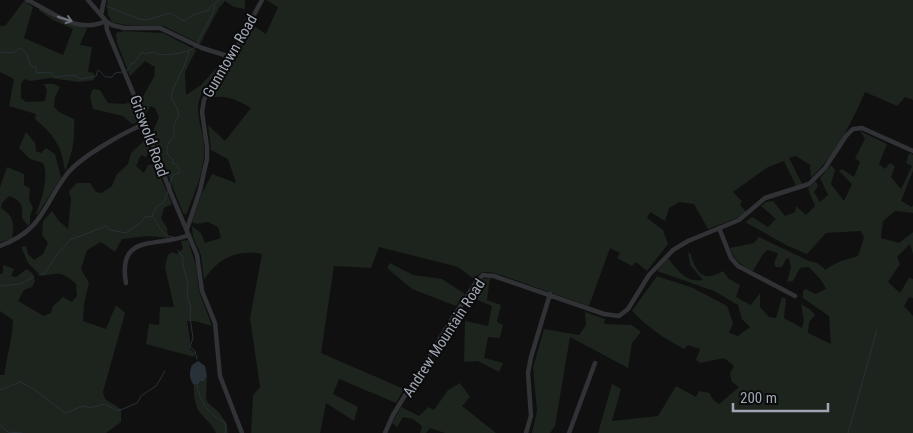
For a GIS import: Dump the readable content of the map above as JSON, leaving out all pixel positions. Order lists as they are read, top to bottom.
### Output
{
  "streets": {
    "street": ["Gunntown Road", "Griswold Road", "Andrew Mountain Road"]
  },
  "crossings": [
    ["Gunntown Road", "Griswold Road"]
  ],
  "scale_bar": "200 m"
}
